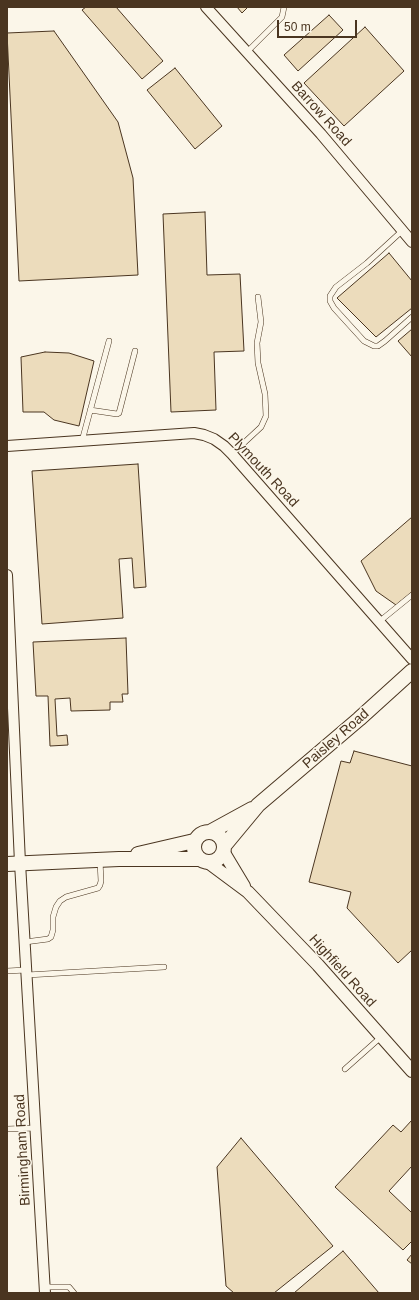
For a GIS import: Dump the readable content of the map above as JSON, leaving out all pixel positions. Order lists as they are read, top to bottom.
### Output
{
  "streets": {
    "main road": ["Paisley Road"],
    "street": [
      "Barrow Road",
      "Plymouth Road",
      "Highfield Road",
      "Birmingham Road"
    ]
  },
  "crossings": [
    ["Paisley Road", "Highfield Road"]
  ],
  "scale_bar": "50 m"
}
